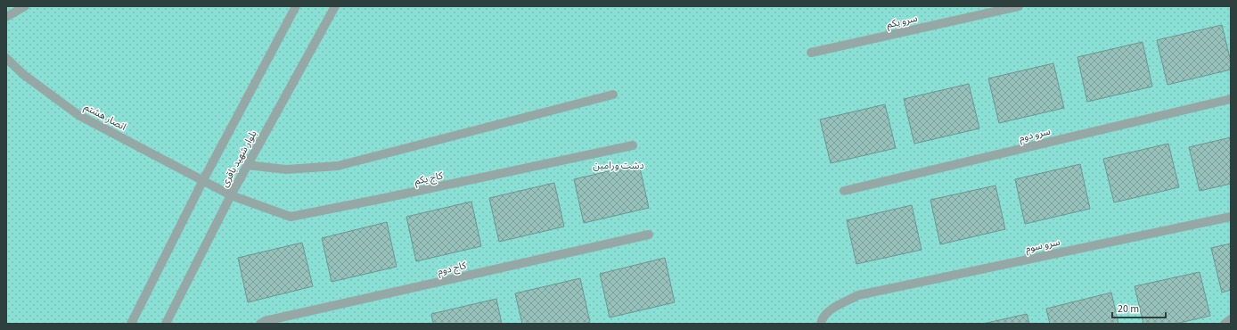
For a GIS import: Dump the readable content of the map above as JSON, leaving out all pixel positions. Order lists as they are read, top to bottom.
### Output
{
  "streets": {
    "street": [
      "سرو یکم",
      "انصار هشتم",
      "سرو دوم",
      "بلوار شهید باقری",
      "کاج یکم",
      "سرو سوم",
      "کاج دوم"
    ]
  },
  "crossings": [
    ["انصار هشتم", "بلوار شهید باقری"],
    ["انصار هشتم", "کاج یکم"],
    ["بلوار شهید باقری", "کاج یکم"]
  ],
  "parks": ["دشت ورامین"],
  "scale_bar": "20 m"
}
